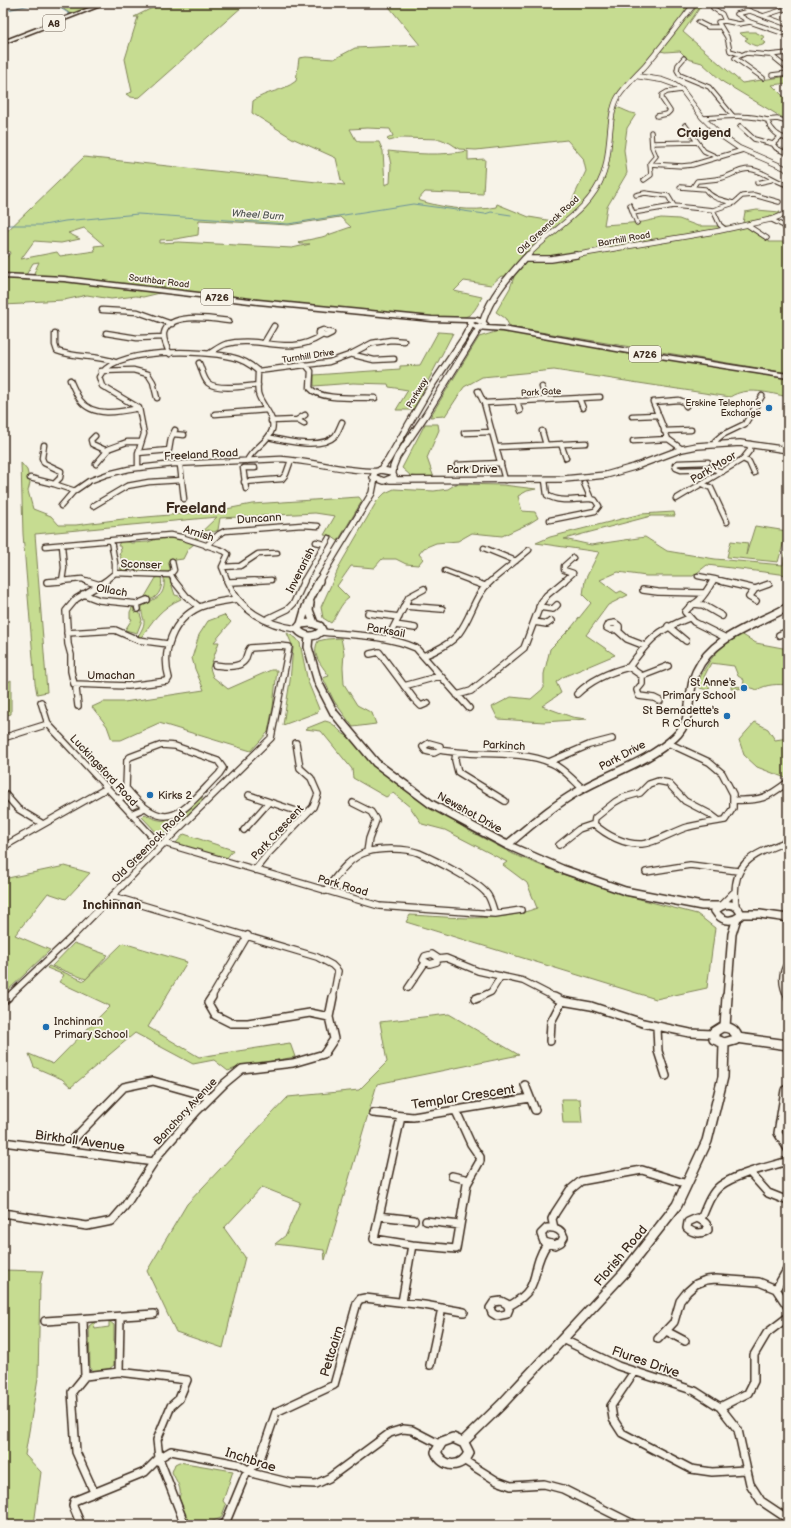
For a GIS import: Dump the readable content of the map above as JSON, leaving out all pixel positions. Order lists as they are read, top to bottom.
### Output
{
  "streets": {
    "main road": ["A8", "Southbar Road", "A726"],
    "street": [
      "Old Greenock Road",
      "Barrhill Road",
      "Turnhill Drive",
      "Park Gate",
      "Parkway",
      "Freeland Road",
      "Park Moor",
      "Park Drive",
      "Duncann",
      "Arnish",
      "Sconser",
      "Inverarish",
      "Ollach",
      "Parksail",
      "Umachan",
      "Parkinch",
      "Luckingsford Road",
      "Newshot Drive",
      "Park Crescent",
      "Park Road",
      "Templar Crescent",
      "Banchory Avenue",
      "Birkhall Avenue",
      "Florish Road",
      "Pettcairn",
      "Flures Drive",
      "Inchbrae"
    ]
  },
  "crossings": [
    ["Old Greenock Road", "Barrhill Road"],
    ["Old Greenock Road", "Southbar Road"],
    ["Old Greenock Road", "A726"],
    ["Old Greenock Road", "Parkway"],
    ["Old Greenock Road", "Luckingsford Road"],
    ["Old Greenock Road", "Park Road"],
    ["Old Greenock Road", "Banchory Avenue"],
    ["Southbar Road", "A726"],
    ["Southbar Road", "Parkway"],
    ["A726", "Parkway"],
    ["Parkway", "Freeland Road"],
    ["Parkway", "Park Drive"],
    ["Freeland Road", "Park Drive"],
    ["Park Moor", "Park Drive"],
    ["Park Drive", "Parkinch"],
    ["Park Drive", "Newshot Drive"],
    ["Duncann", "Arnish"],
    ["Arnish", "Inverarish"],
    ["Arnish", "Umachan"],
    ["Sconser", "Umachan"],
    ["Ollach", "Umachan"],
    ["Luckingsford Road", "Park Road"],
    ["Park Crescent", "Park Road"],
    ["Banchory Avenue", "Birkhall Avenue"],
    ["Florish Road", "Flures Drive"],
    ["Florish Road", "Inchbrae"],
    ["Pettcairn", "Inchbrae"]
  ],
  "districts": ["Craigend", "Freeland", "Inchinnan"],
  "water": ["Wheel Burn"],
  "places": [
    "Erskine Telephone Exchange",
    "St Anne's Primary School",
    "St Bernadette's R C Church",
    "Kirks 2",
    "Inchinnan Primary School"
  ]
}
